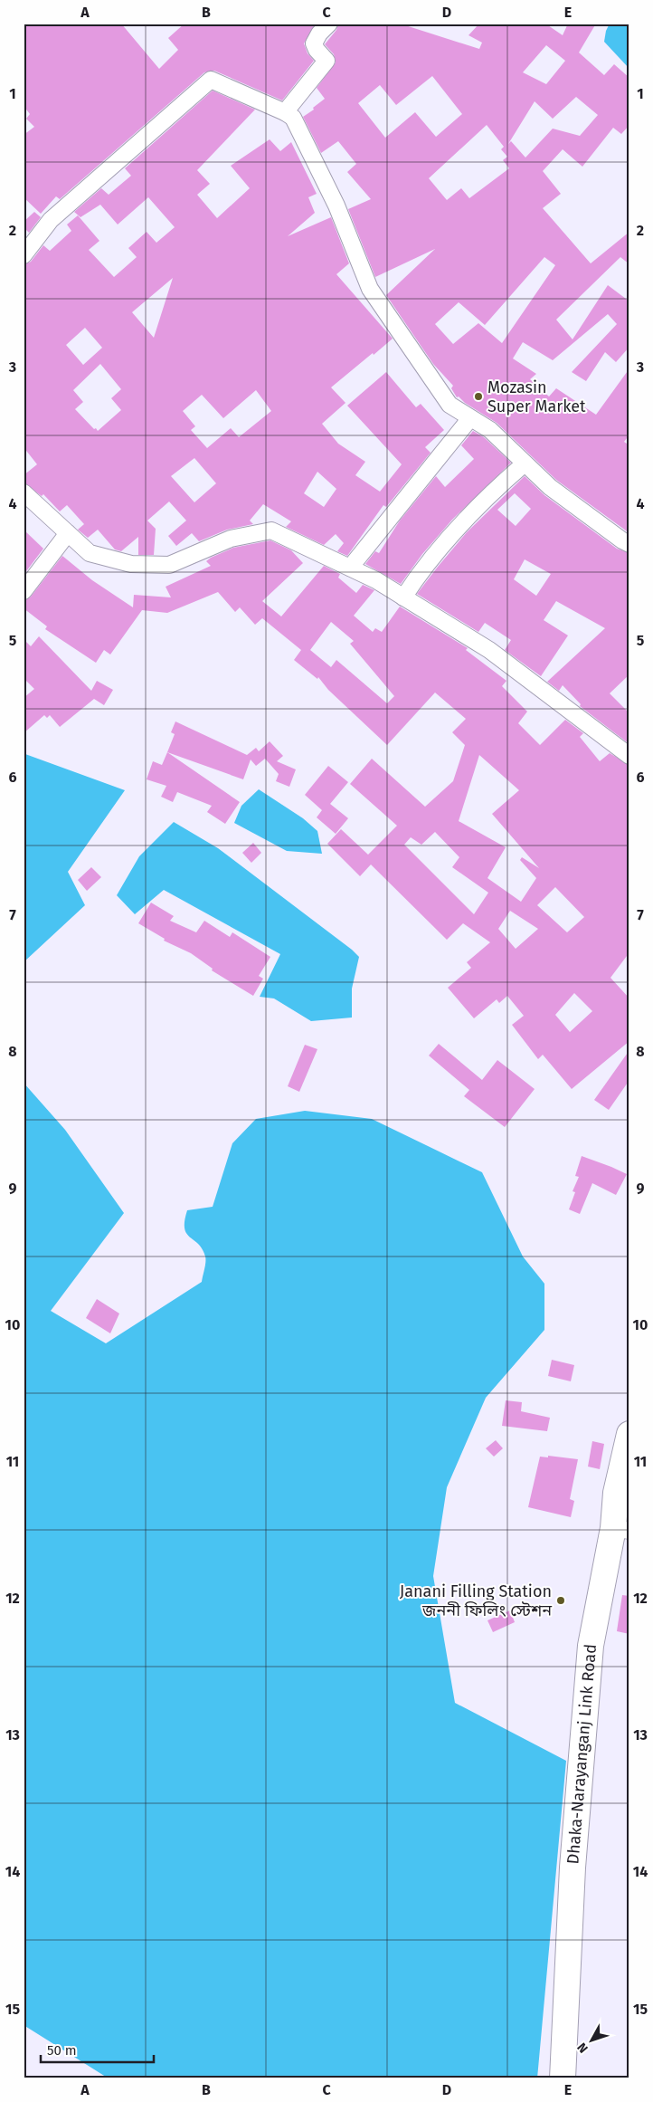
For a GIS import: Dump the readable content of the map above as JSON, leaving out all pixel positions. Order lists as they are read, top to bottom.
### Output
{
  "streets": {
    "highway": ["Dhaka-Narayanganj Link Road"]
  },
  "places": ["Mozasin Super Market", "Janani Filling Station জননী ফিলিং স্টেশন"],
  "scale_bar": "50 m",
  "north": "bottom left",
  "grid": {
    "columns": [
      "A",
      "B",
      "C",
      "D",
      "E"
    ],
    "rows": [
      "1",
      "2",
      "3",
      "4",
      "5",
      "6",
      "7",
      "8",
      "9",
      "10",
      "11",
      "12",
      "13",
      "14",
      "15"
    ]
  }
}
